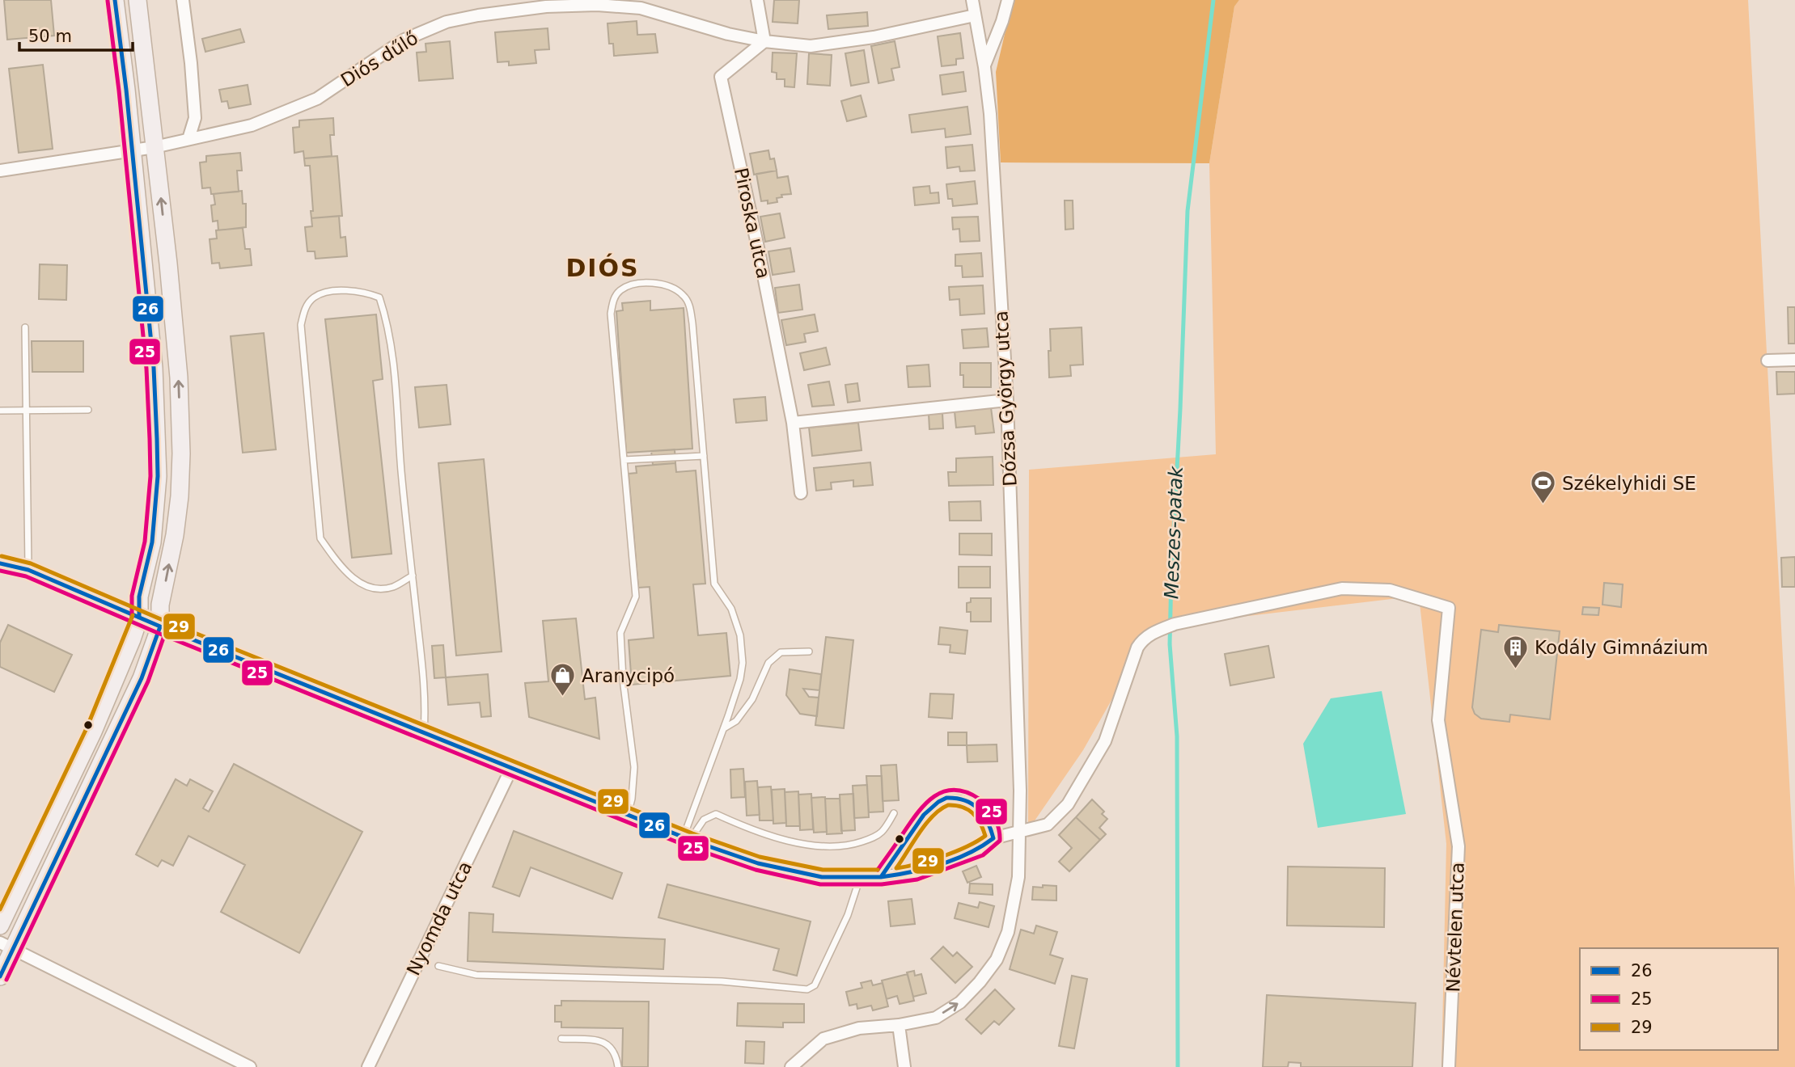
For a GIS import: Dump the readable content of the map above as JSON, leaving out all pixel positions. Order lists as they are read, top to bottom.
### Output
{
  "streets": {
    "street": [
      "Diós dűlő",
      "Piroska utca",
      "Dózsa György utca",
      "Nyomda utca",
      "Névtelen utca"
    ]
  },
  "crossings": [
    ["Diós dűlő", "Piroska utca"],
    ["Dózsa György utca", "Névtelen utca"]
  ],
  "districts": ["DIÓS"],
  "water": ["Meszes-patak"],
  "places": {
    "sports": ["Székelyhidi SE"],
    "building": ["Kodály Gimnázium"],
    "shop": ["Aranycipó"]
  },
  "lines": ["transit line 26", "transit line 25", "transit line 29"],
  "legend": ["26", "25", "29"],
  "scale_bar": "50 m"
}
